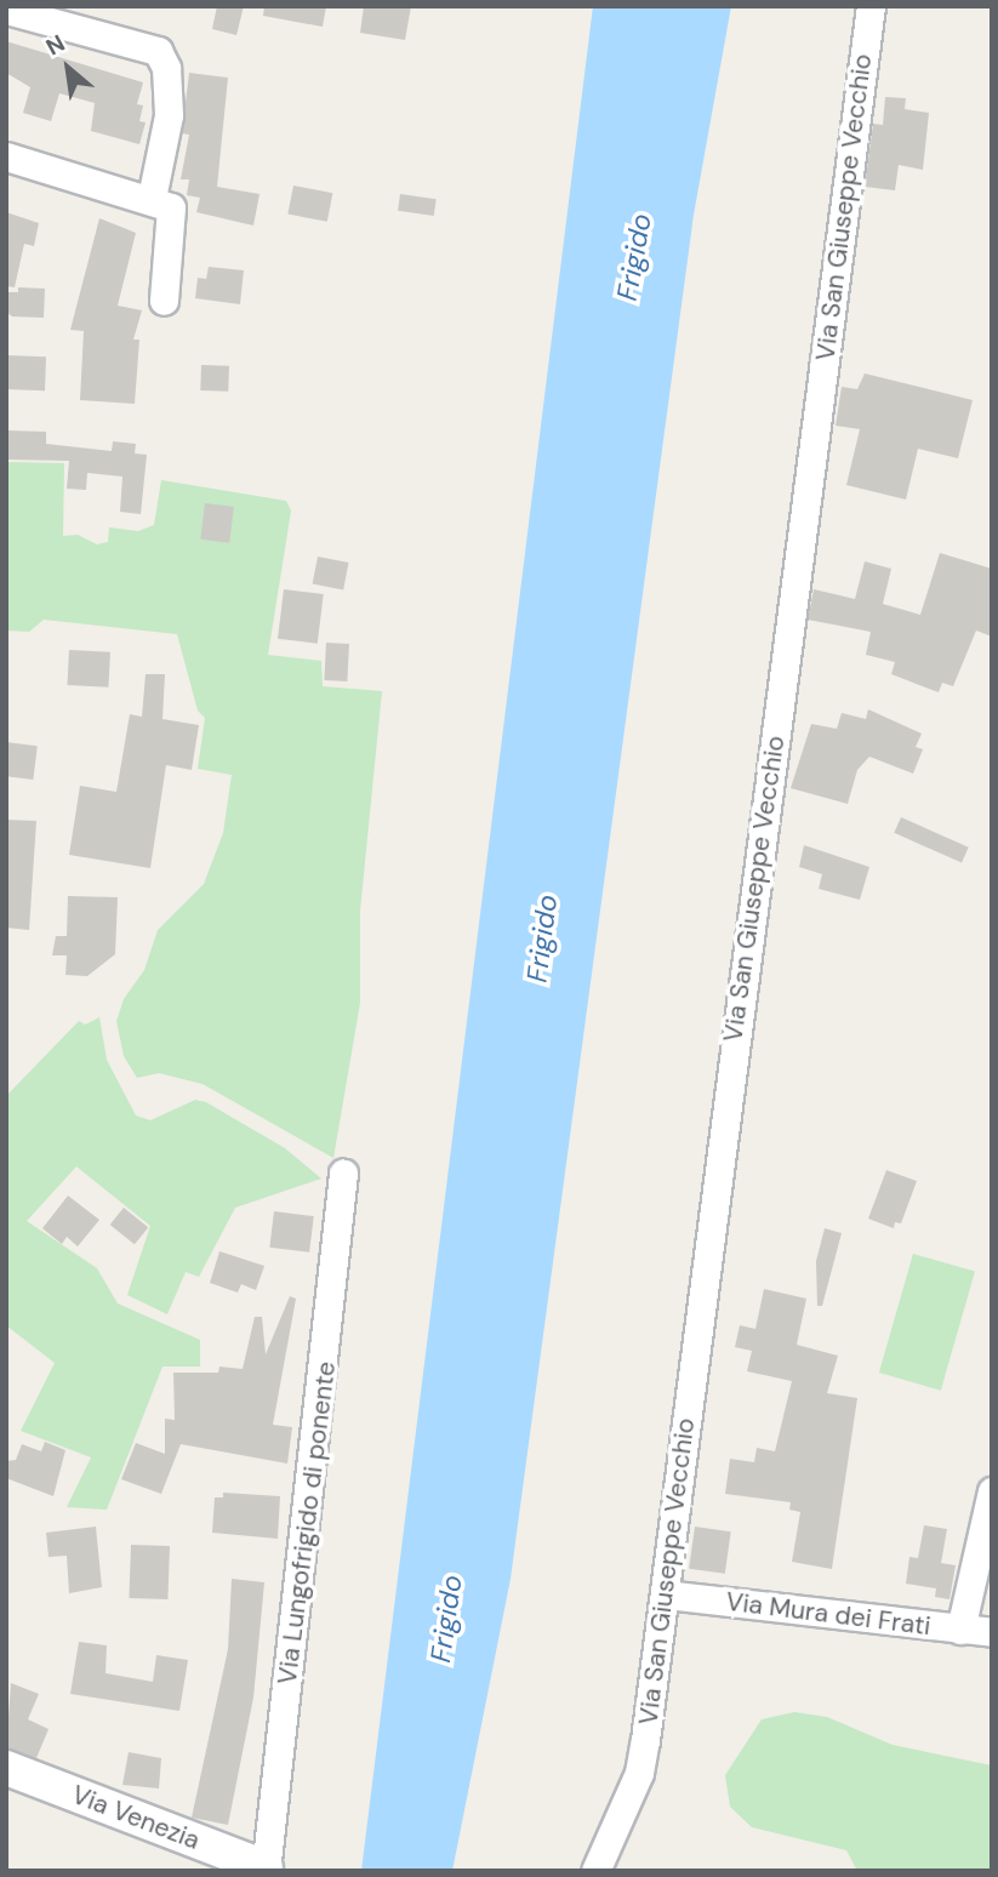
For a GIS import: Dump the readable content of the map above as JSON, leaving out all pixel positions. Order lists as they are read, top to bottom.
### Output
{
  "streets": {
    "street": [
      "Via San Giuseppe Vecchio",
      "Via Lungofrigido di ponente",
      "Via Mura dei Frati",
      "Via Venezia"
    ]
  },
  "crossings": [
    ["Via San Giuseppe Vecchio", "Via Mura dei Frati"],
    ["Via Lungofrigido di ponente", "Via Venezia"]
  ],
  "water": ["Frigido"],
  "north": "top left"
}
